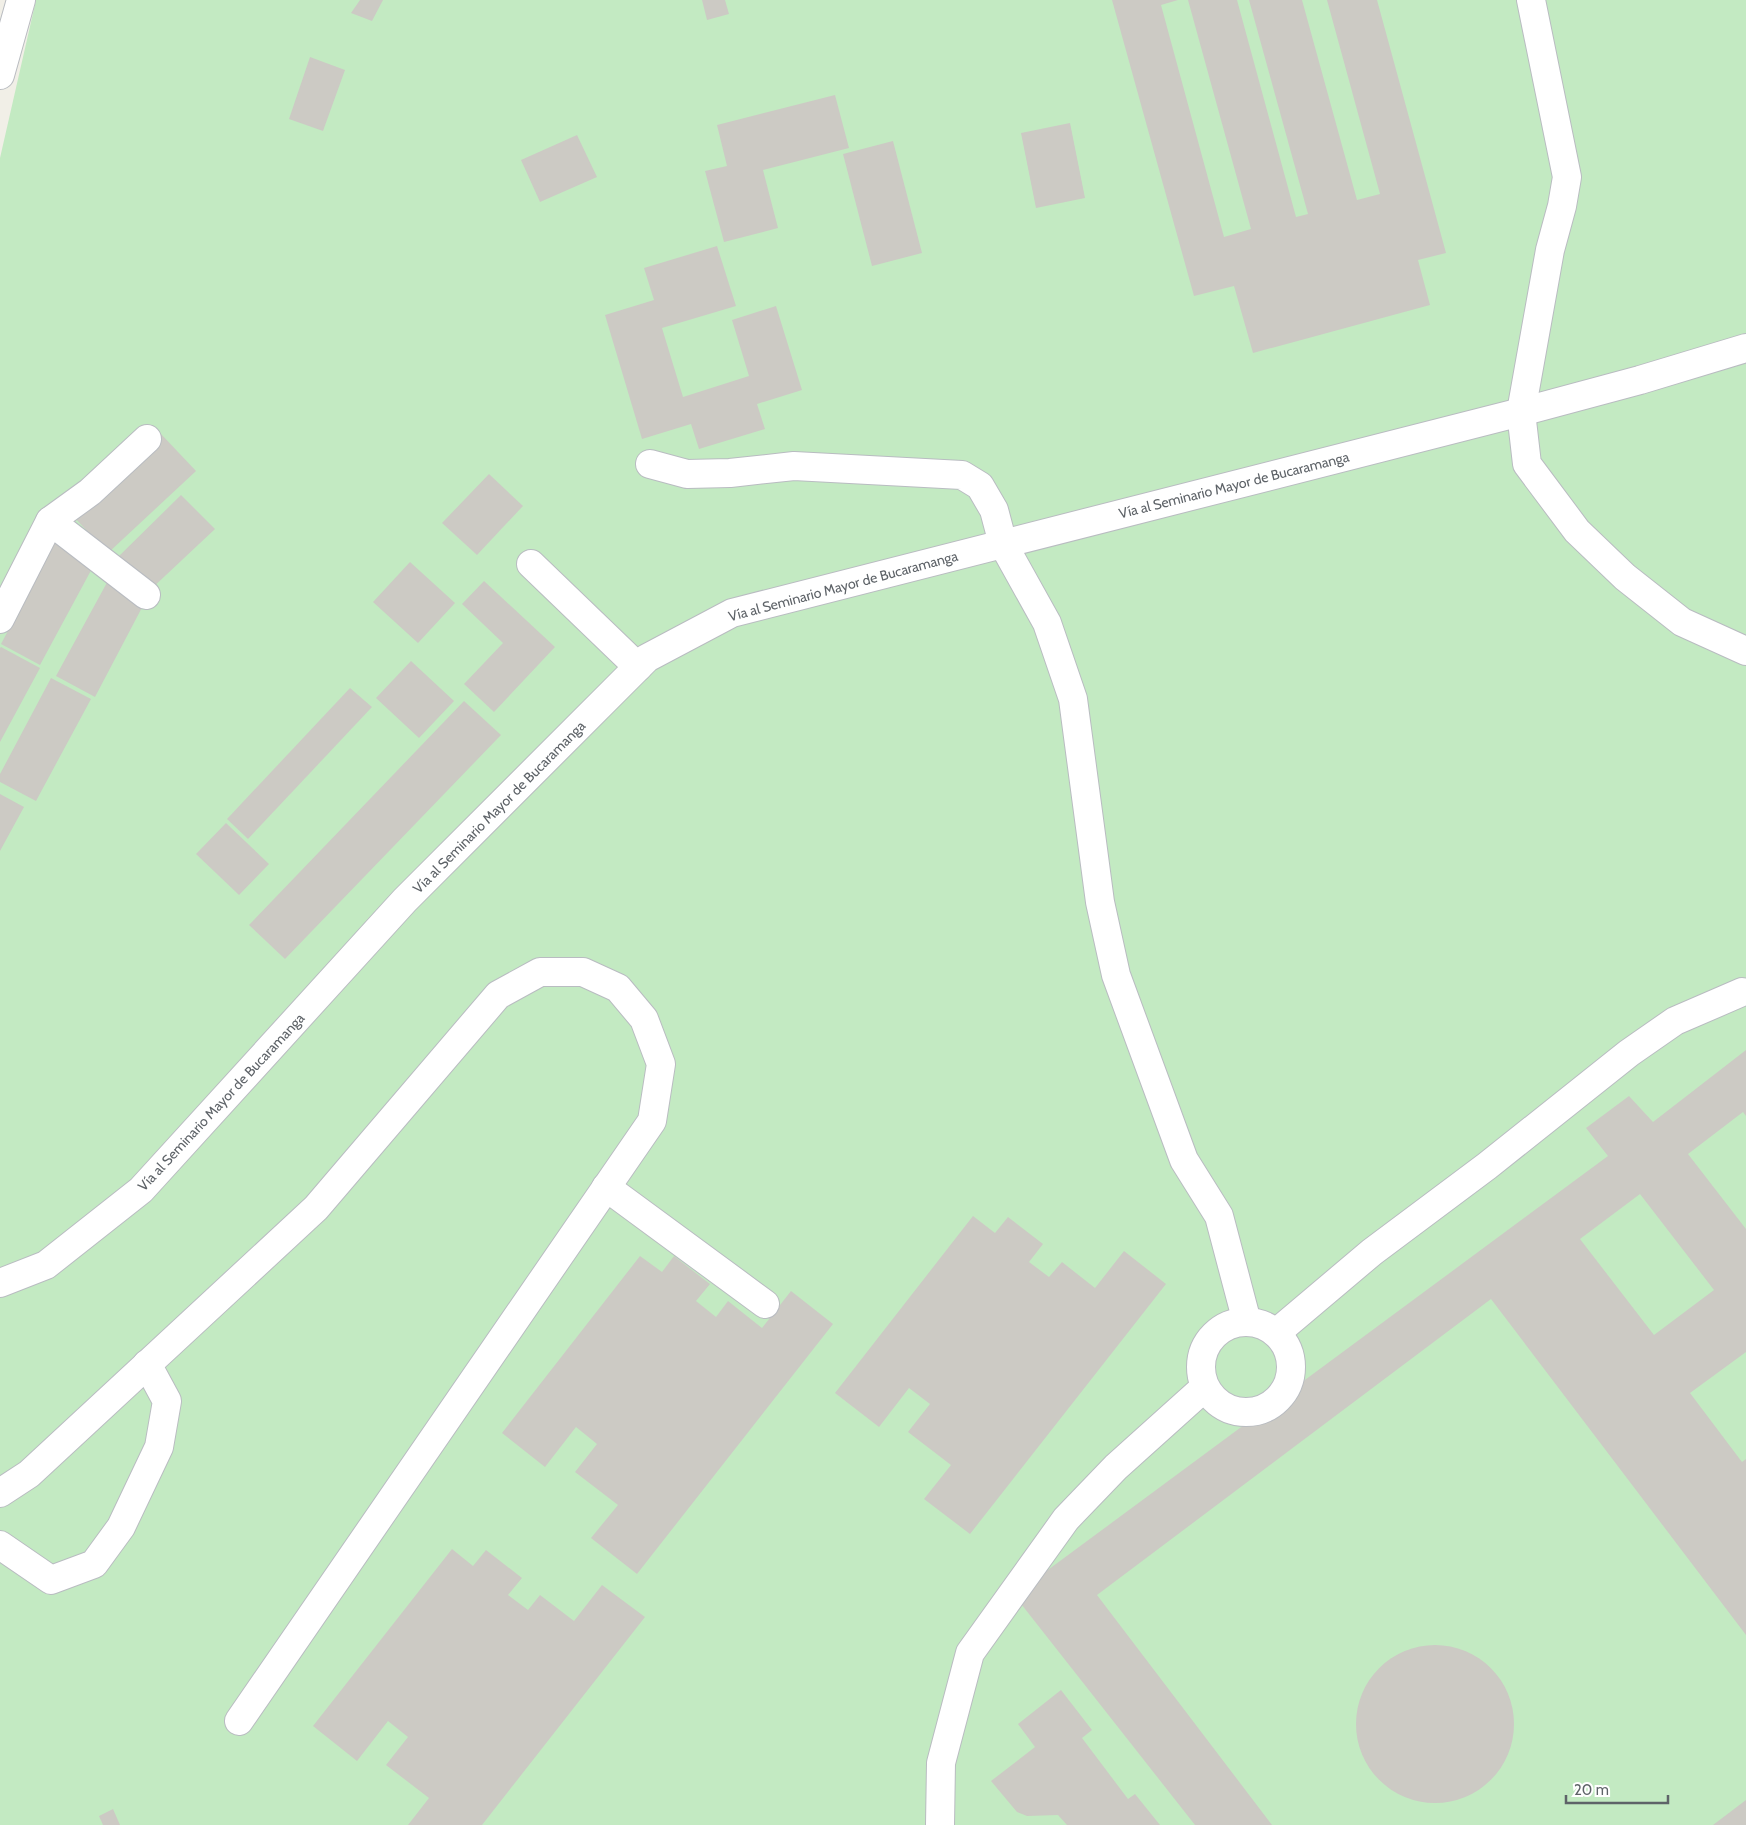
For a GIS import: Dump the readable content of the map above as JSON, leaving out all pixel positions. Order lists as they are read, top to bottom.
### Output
{
  "streets": {
    "street": ["Vía al Seminario Mayor de Bucaramanga"]
  },
  "scale_bar": "20 m"
}
